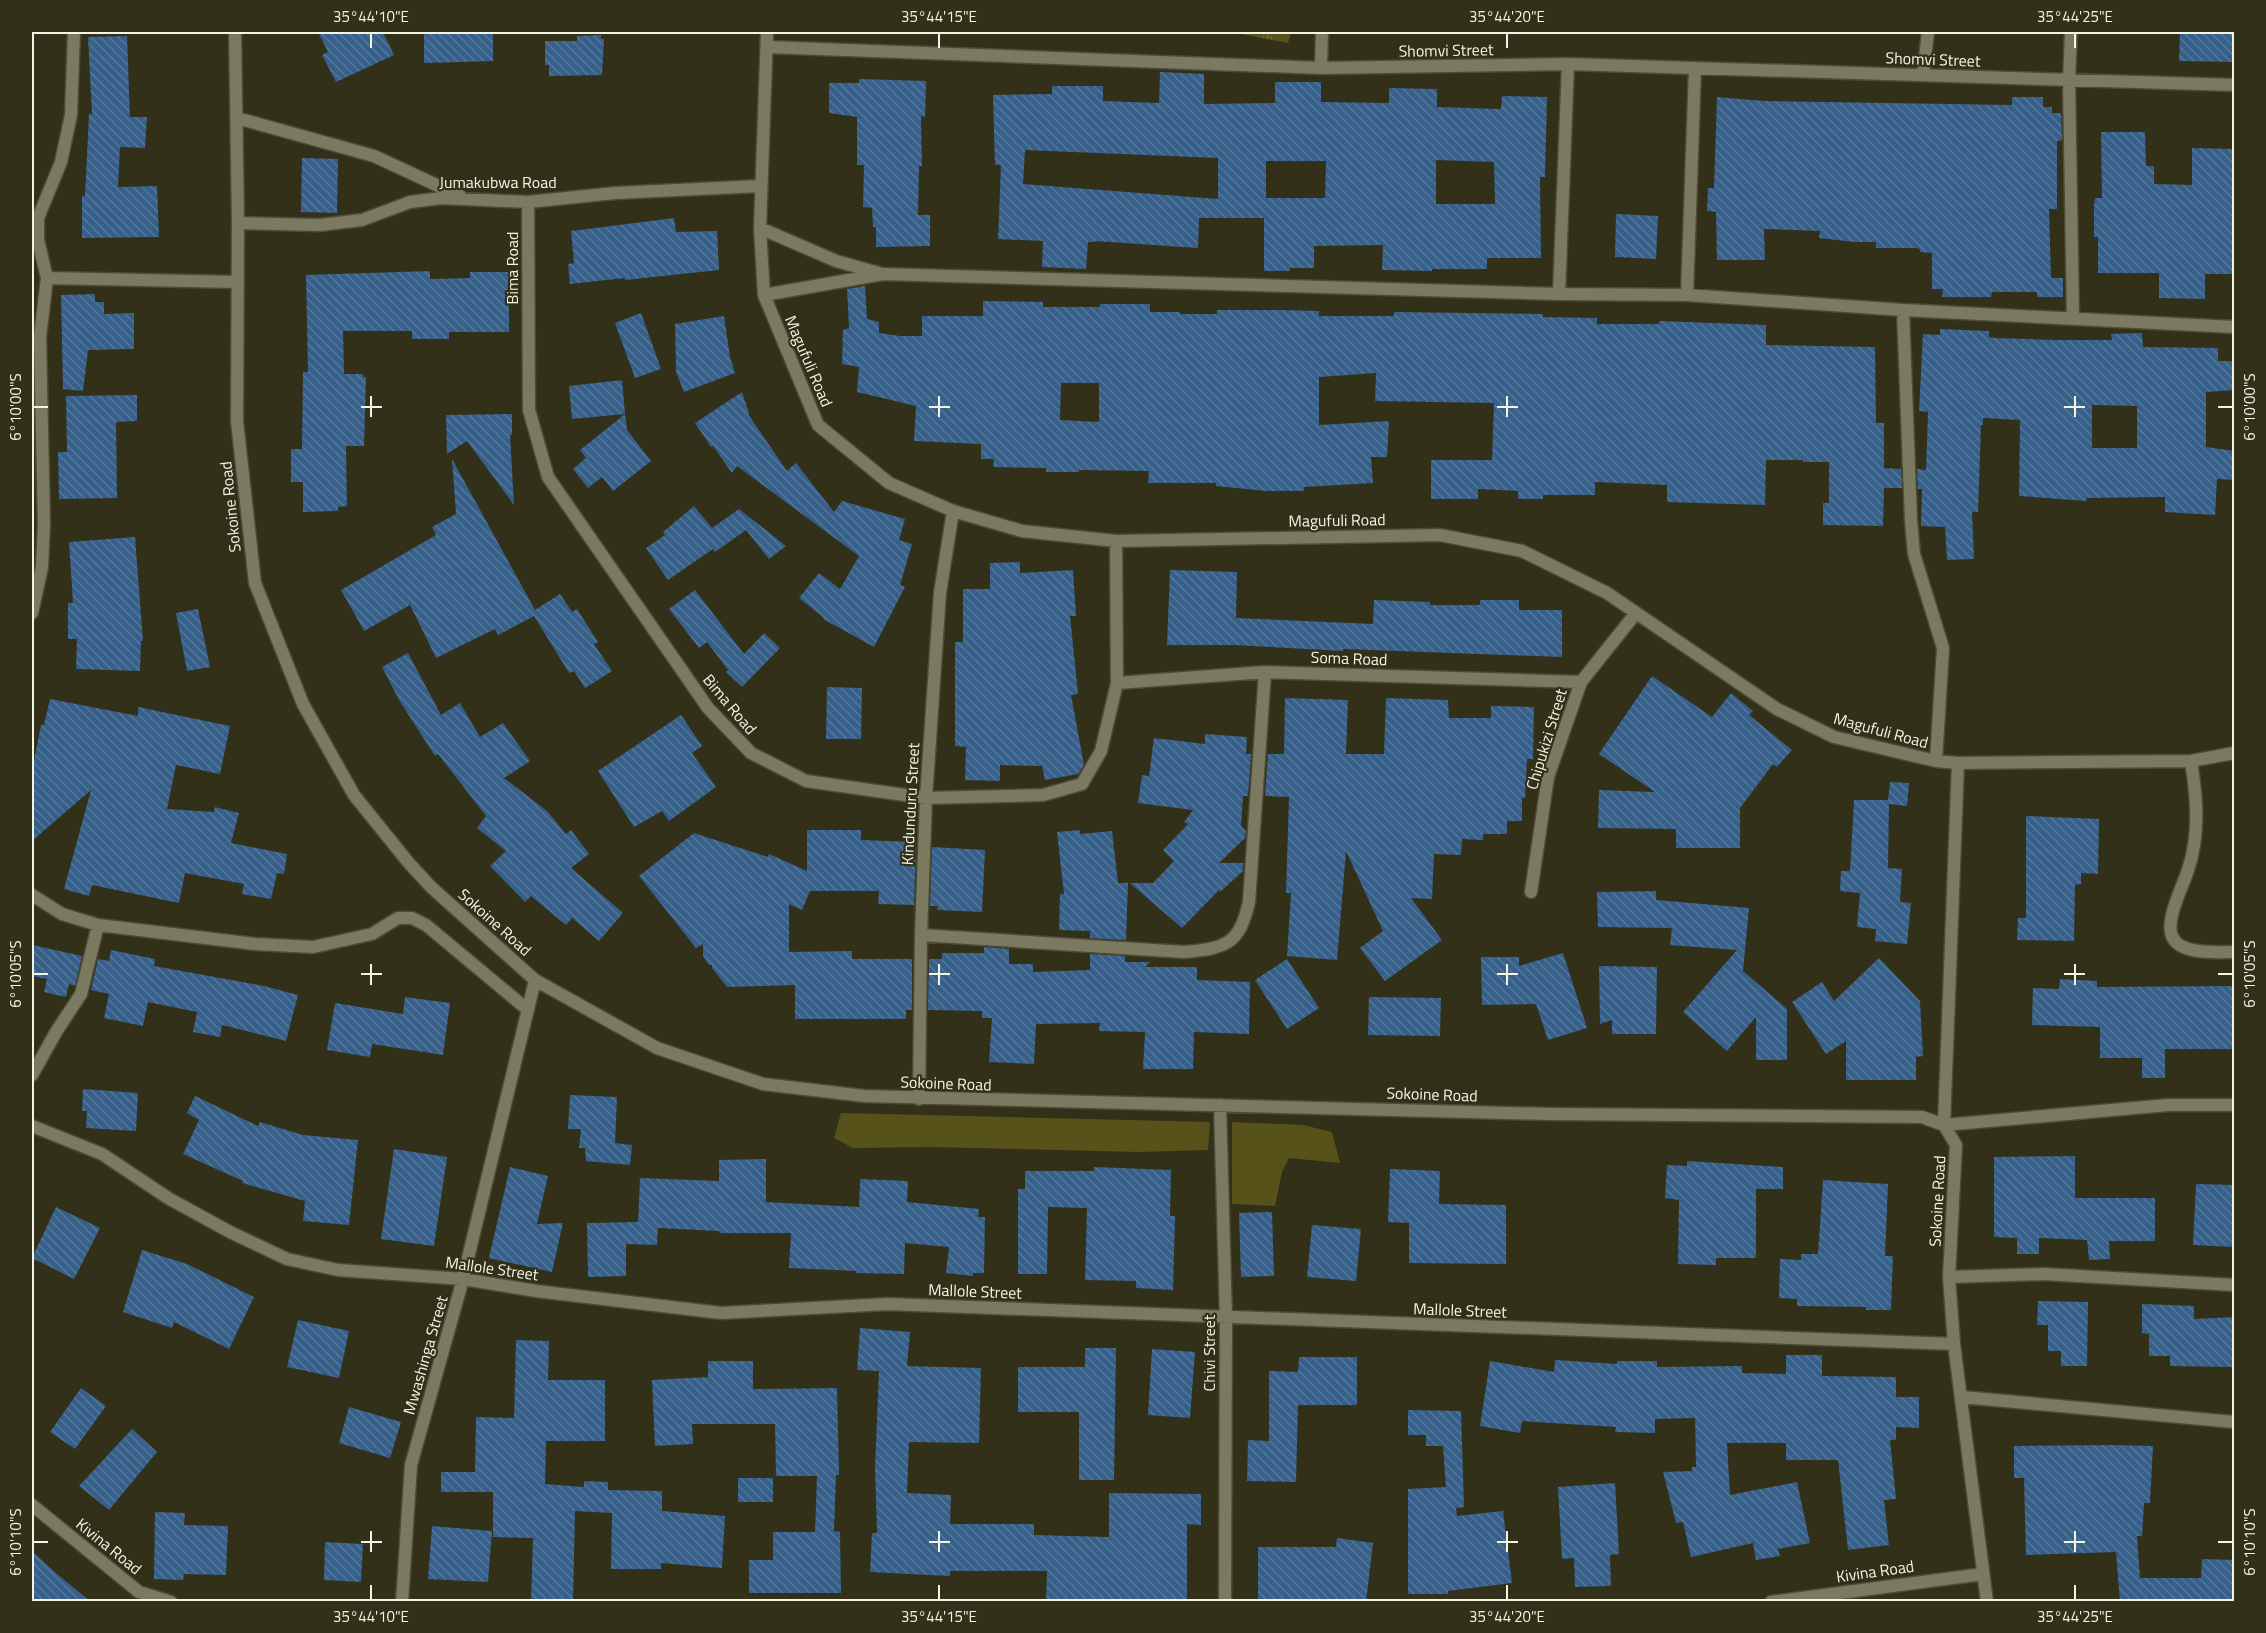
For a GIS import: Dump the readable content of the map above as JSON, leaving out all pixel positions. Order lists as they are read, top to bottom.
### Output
{
  "streets": {
    "street": [
      "Shomvi Street",
      "Jumakubwa Road",
      "Bima Road",
      "Magufuli Road",
      "Sokoine Road",
      "Soma Road",
      "Chipukizi Street",
      "Kindunduru Street",
      "Mallole Street",
      "Chivi Street",
      "Mwashinga Street",
      "Kivina Road"
    ]
  },
  "crossings": [
    ["Shomvi Street", "Magufuli Road"],
    ["Jumakubwa Road", "Bima Road"],
    ["Jumakubwa Road", "Magufuli Road"],
    ["Jumakubwa Road", "Sokoine Road"],
    ["Bima Road", "Magufuli Road"],
    ["Bima Road", "Soma Road"],
    ["Bima Road", "Kindunduru Street"],
    ["Magufuli Road", "Chipukizi Street"],
    ["Magufuli Road", "Kindunduru Street"],
    ["Sokoine Road", "Kindunduru Street"],
    ["Sokoine Road", "Mallole Street"],
    ["Sokoine Road", "Chivi Street"],
    ["Sokoine Road", "Mwashinga Street"],
    ["Sokoine Road", "Kivina Road"],
    ["Soma Road", "Chipukizi Street"],
    ["Mallole Street", "Chivi Street"],
    ["Mallole Street", "Mwashinga Street"]
  ],
  "coordinates": [
    "35°44'10\"E",
    "35°44'15\"E",
    "35°44'20\"E",
    "35°44'25\"E",
    "6°10'00\"S",
    "6°10'05\"S",
    "6°10'10\"S"
  ]
}
